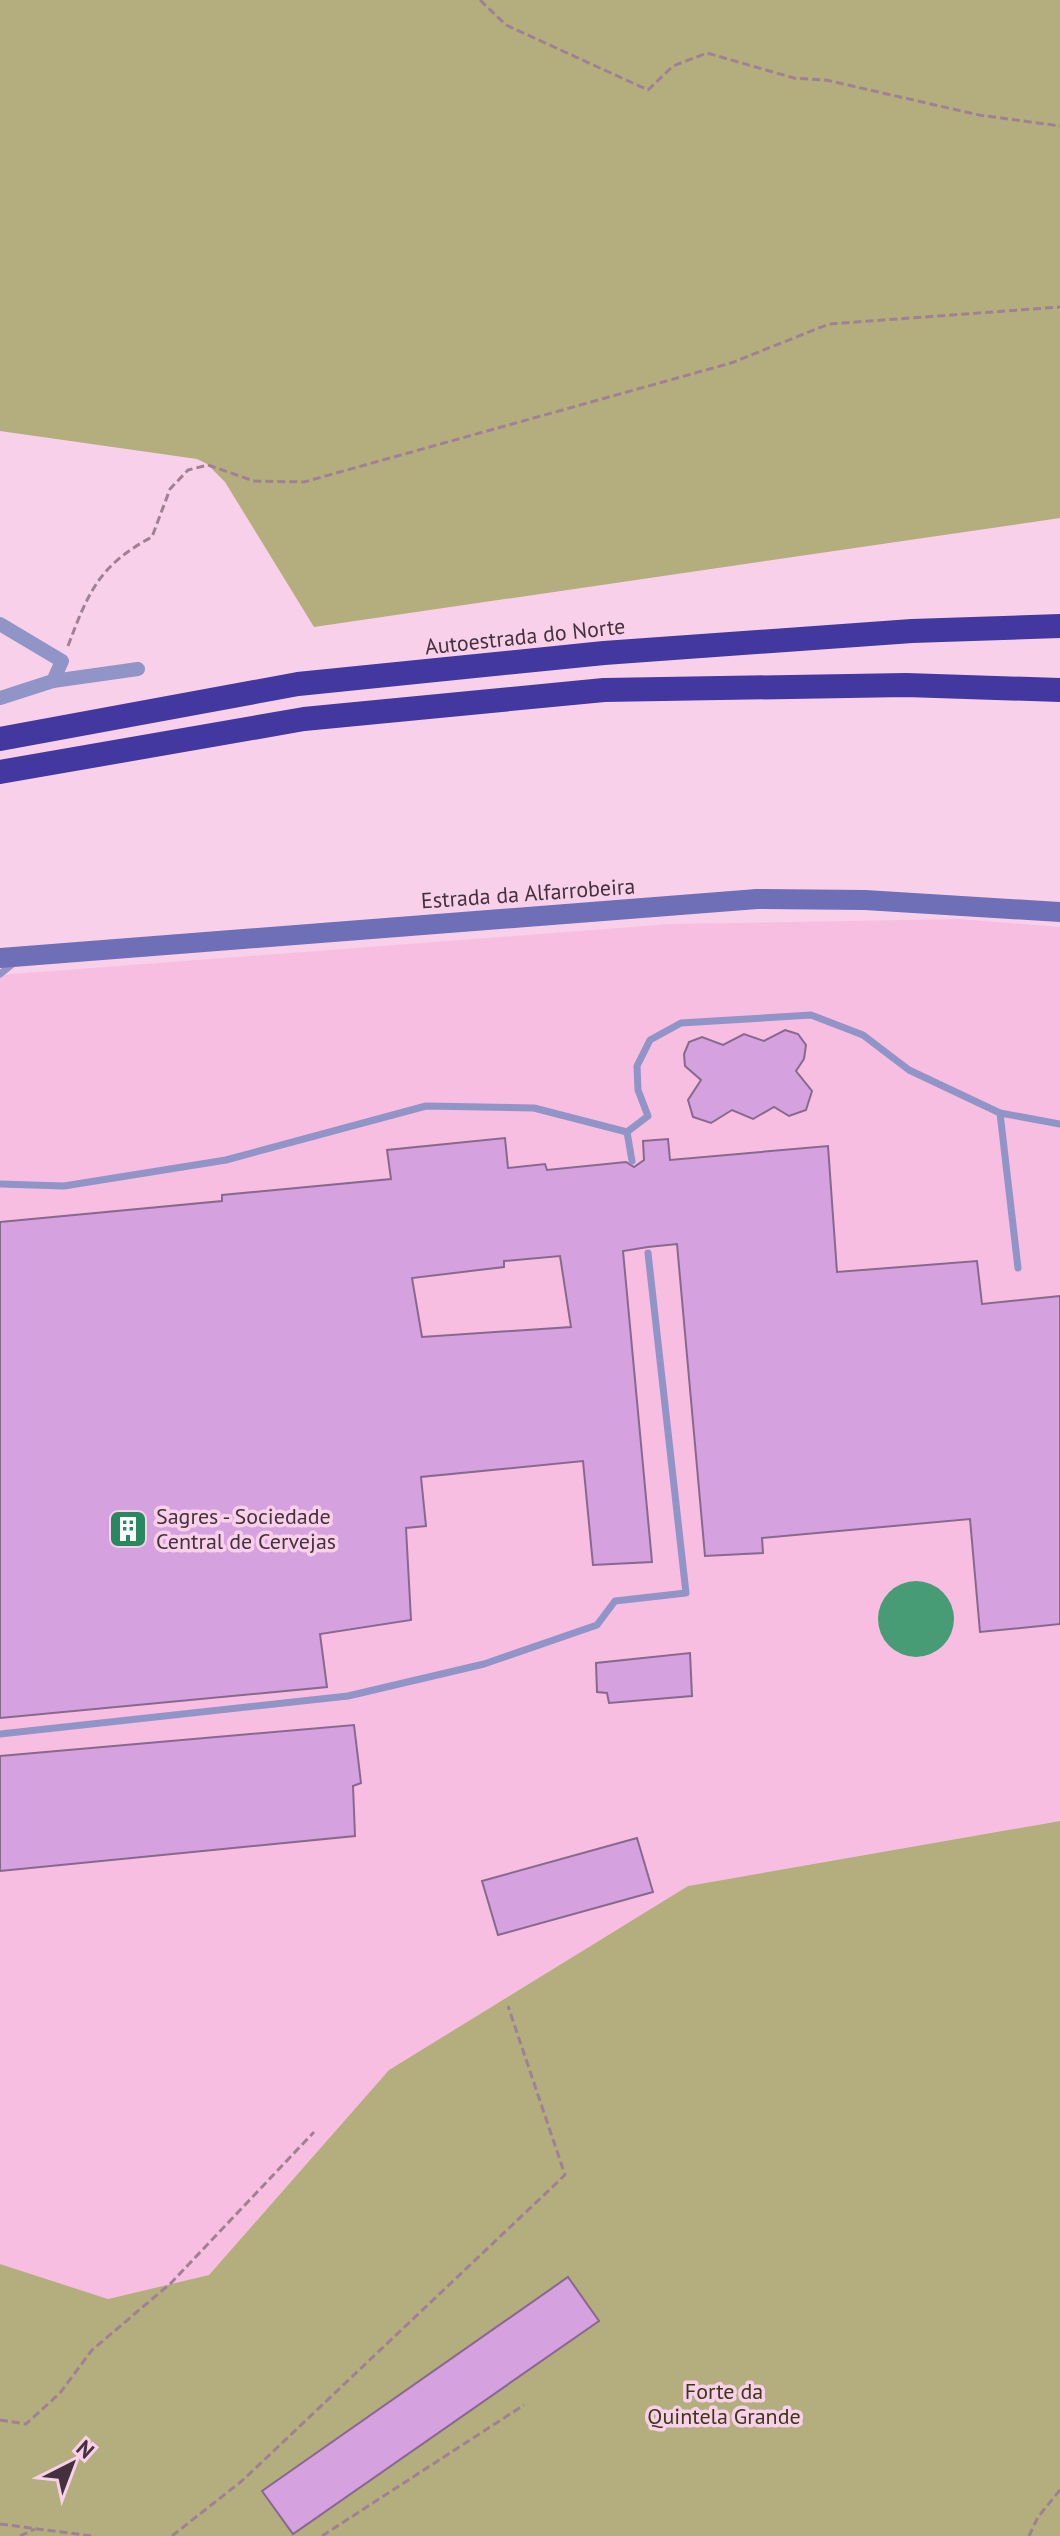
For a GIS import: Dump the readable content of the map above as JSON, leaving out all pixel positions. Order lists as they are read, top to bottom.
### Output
{
  "streets": {
    "highway": ["Autoestrada do Norte"],
    "main road": ["Estrada da Alfarrobeira"]
  },
  "parks": ["Forte da Quintela Grande"],
  "places": {
    "building": ["Sagres - Sociedade Central de Cervejas"]
  },
  "north": "top right"
}
